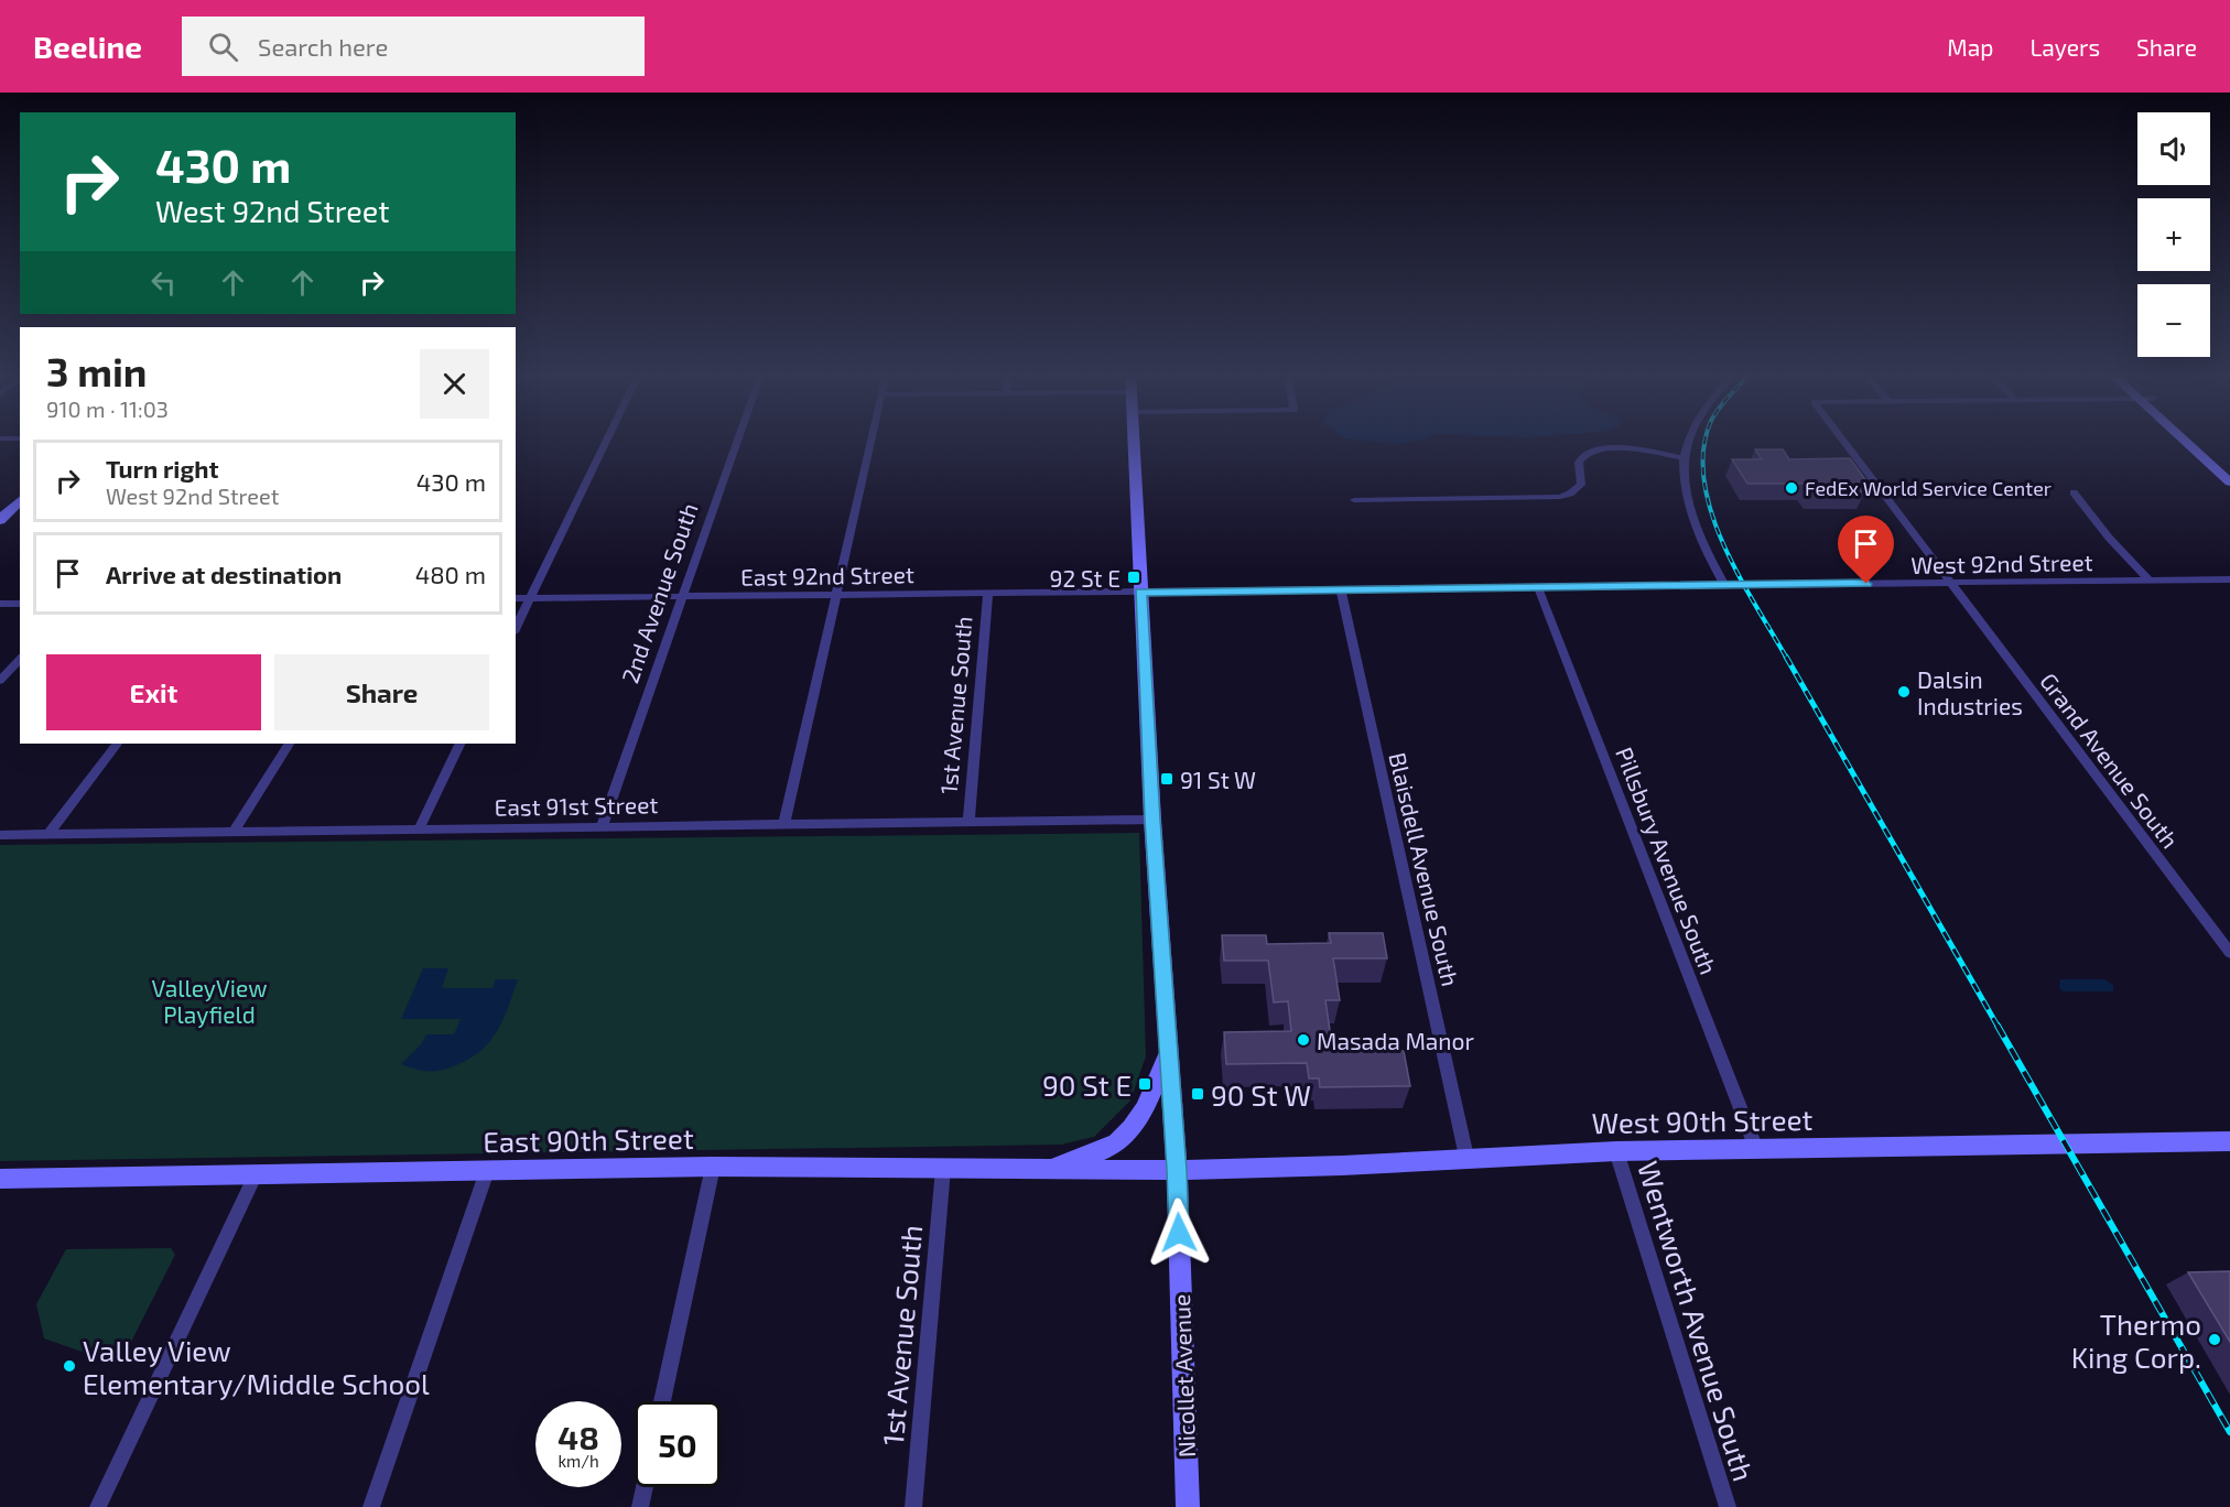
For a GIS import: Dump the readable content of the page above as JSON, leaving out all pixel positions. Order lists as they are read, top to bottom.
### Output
{
  "streets": {
    "main road": ["West 90th Street", "East 90th Street", "Nicollet Avenue"],
    "street": [
      "West 92nd Street",
      "East 92nd Street",
      "2nd Avenue South",
      "1st Avenue South",
      "Grand Avenue South",
      "East 91st Street",
      "Pillsbury Avenue South",
      "Blaisdell Avenue South",
      "Wentworth Avenue South"
    ]
  },
  "crossings": [
    ["West 92nd Street", "East 92nd Street"],
    ["West 92nd Street", "Grand Avenue South"],
    ["West 92nd Street", "Pillsbury Avenue South"],
    ["West 92nd Street", "Blaisdell Avenue South"],
    ["West 92nd Street", "Nicollet Avenue"],
    ["East 92nd Street", "2nd Avenue South"],
    ["East 92nd Street", "1st Avenue South"],
    ["East 92nd Street", "Nicollet Avenue"],
    ["2nd Avenue South", "East 91st Street"],
    ["1st Avenue South", "East 91st Street"],
    ["1st Avenue South", "East 90th Street"],
    ["East 91st Street", "Nicollet Avenue"],
    ["Pillsbury Avenue South", "West 90th Street"],
    ["Blaisdell Avenue South", "West 90th Street"],
    ["West 90th Street", "East 90th Street"],
    ["West 90th Street", "Wentworth Avenue South"],
    ["West 90th Street", "Nicollet Avenue"],
    ["East 90th Street", "Nicollet Avenue"]
  ],
  "parks": ["ValleyView Playfield"],
  "places": {
    "other": [
      "FedEx World Service Center",
      "Dalsin Industries",
      "Masada Manor",
      "Thermo King Corp.",
      "Valley View Elementary/Middle School"
    ],
    "transit": [
      "92 St E",
      "91 St W",
      "90 St E",
      "90 St W"
    ]
  },
  "page": {
    "header": "Beeline",
    "search": "Search here",
    "nav": ["Map", "Layers", "Share"],
    "map_buttons": ["+", "−"],
    "turn": ["430 m", "West 92nd Street"],
    "heading": ["3 min", "910 m · 11:03"],
    "list": [
      {
        "name": "Turn right",
        "note": "West 92nd Street",
        "value": "430 m"
      },
      {
        "name": "Arrive at destination",
        "value": "480 m"
      }
    ],
    "buttons": ["Exit", "Share"],
    "speed": "48 km/h",
    "limit": "50"
  }
}
